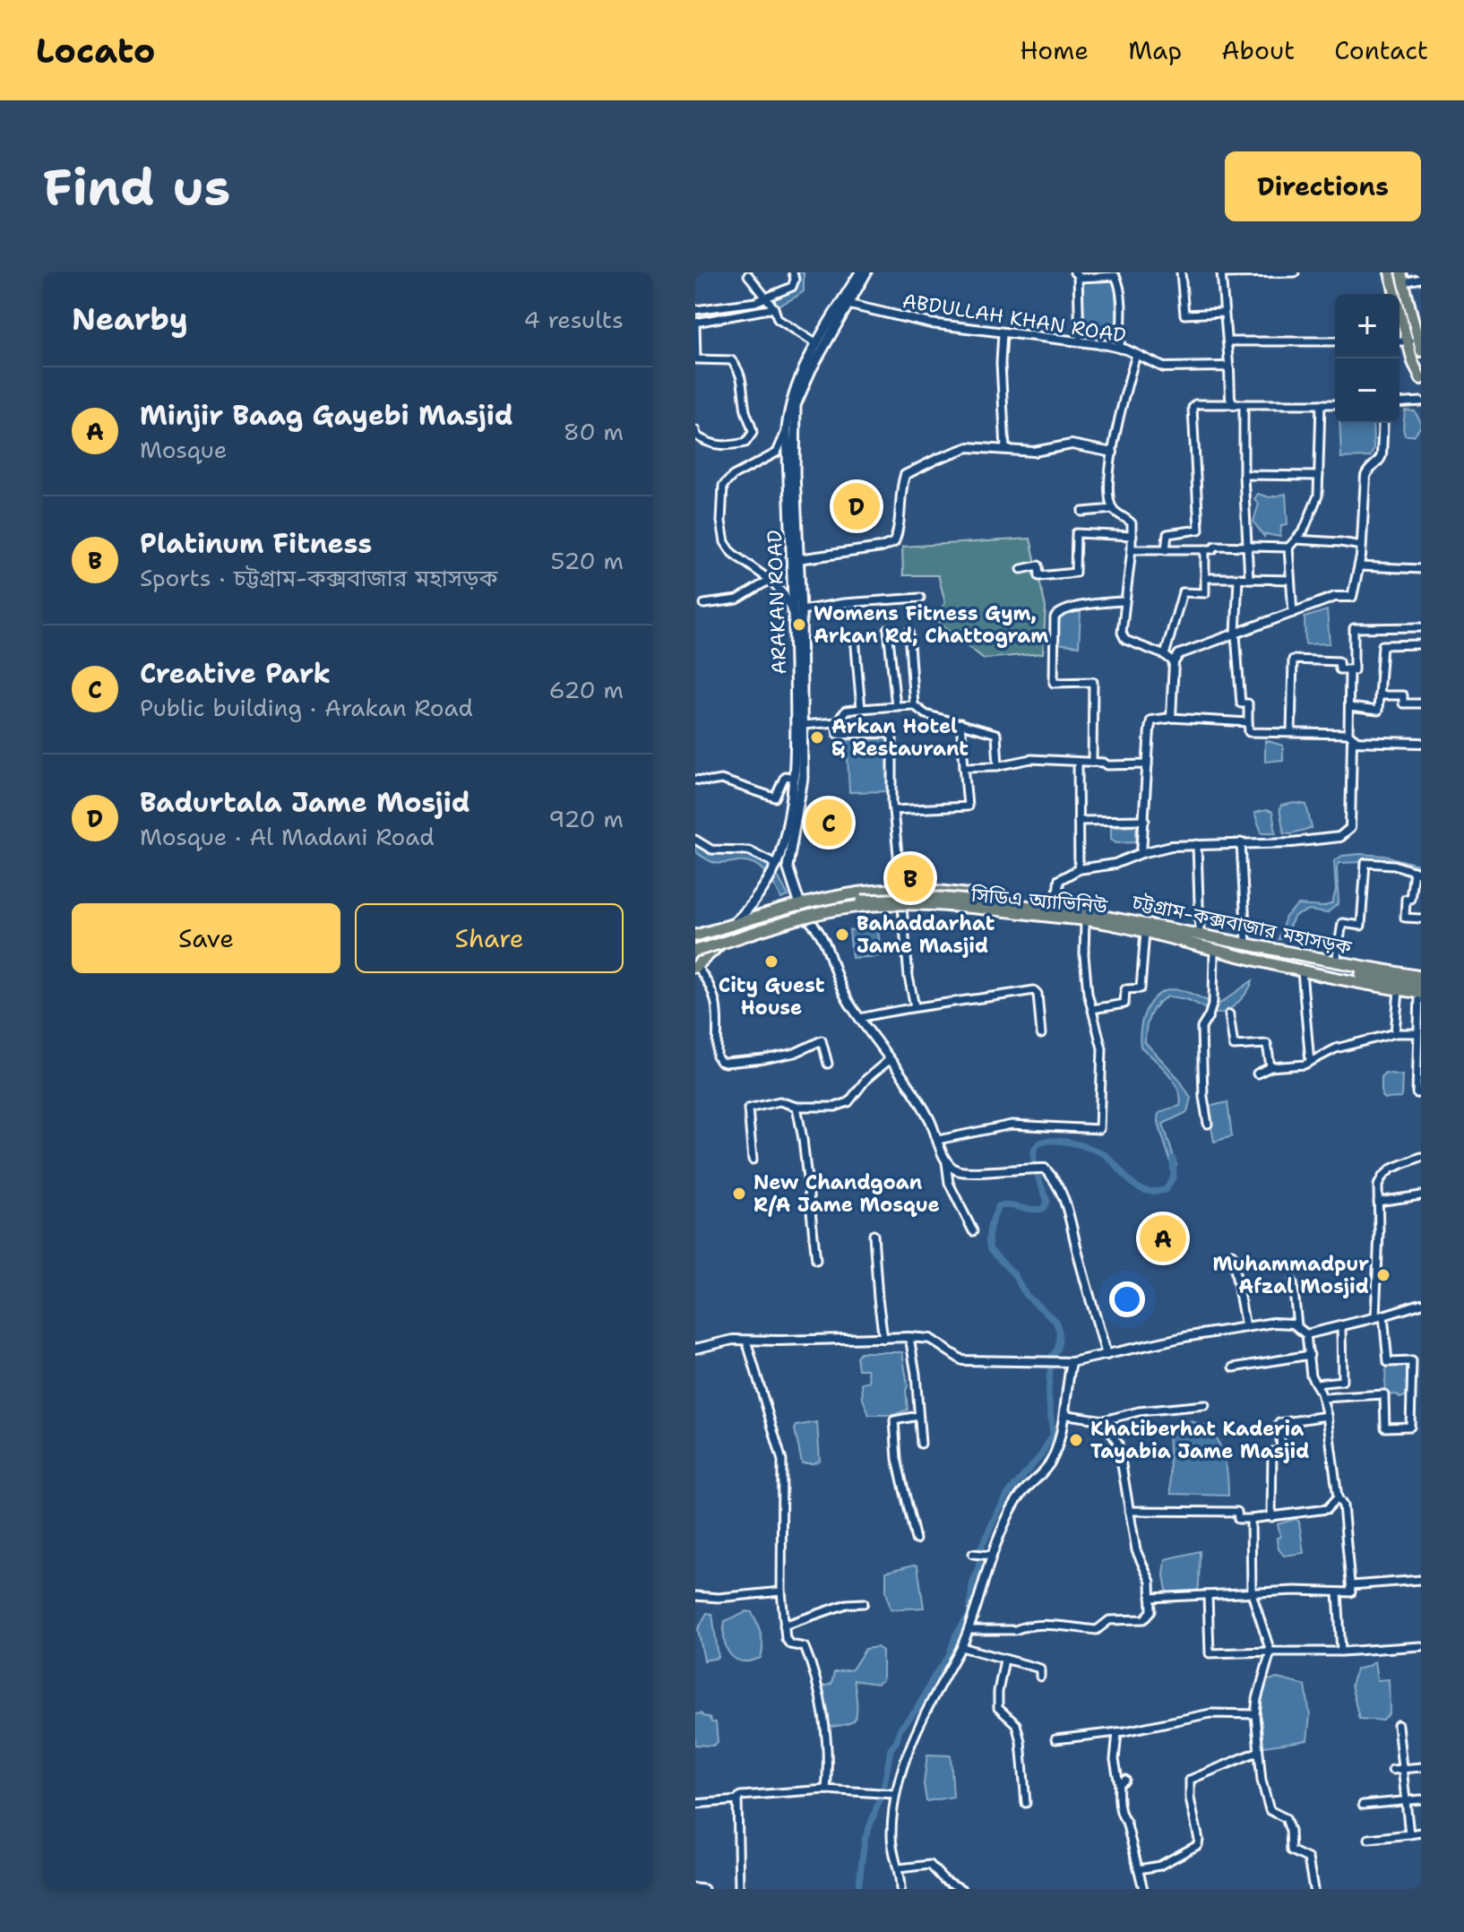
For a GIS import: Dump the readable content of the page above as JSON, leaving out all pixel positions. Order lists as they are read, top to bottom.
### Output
{
  "streets": {
    "highway": ["সিডিএ অ্যাভিনিউ", "চট্টগ্রাম-কক্সবাজার মহাসড়ক"],
    "main road": ["ARAKAN ROAD"],
    "street": ["ABDULLAH KHAN ROAD"]
  },
  "crossings": [
    ["ABDULLAH KHAN ROAD", "ARAKAN ROAD"],
    ["ARAKAN ROAD", "সিডিএ অ্যাভিনিউ"],
    ["সিডিএ অ্যাভিনিউ", "চট্টগ্রাম-কক্সবাজার মহাসড়ক"]
  ],
  "places": [
    "Womens Fitness Gym, Arkan Rd, Chattogram",
    "Arkan Hotel & Restaurant",
    "Bahaddarhat Jame Masjid",
    "City Guest House",
    "New Chandgoan R/A Jame Mosque",
    "Muhammadpur Afzal Mosjid",
    "Khatiberhat Kaderia Tayabia Jame Masjid"
  ],
  "page": {
    "header": "Locato",
    "nav": [
      "Home",
      "Map",
      "About",
      "Contact"
    ],
    "buttons": [
      "Directions",
      ["Save", "Share"]
    ],
    "title": "Find us",
    "heading": ["Nearby", "4 results"],
    "map_buttons": ["+", "−"],
    "list": [
      {
        "mark": "A",
        "name": "Minjir Baag Gayebi Masjid",
        "note": "Mosque",
        "value": "80 m"
      },
      {
        "mark": "B",
        "name": "Platinum Fitness",
        "note": "Sports · চট্টগ্রাম-কক্সবাজার মহাসড়ক",
        "value": "520 m"
      },
      {
        "mark": "C",
        "name": "Creative Park",
        "note": "Public building · Arakan Road",
        "value": "620 m"
      },
      {
        "mark": "D",
        "name": "Badurtala Jame Mosjid",
        "note": "Mosque · Al Madani Road",
        "value": "920 m"
      }
    ],
    "pins": [
      "D",
      "C",
      "B",
      "A"
    ]
  }
}
